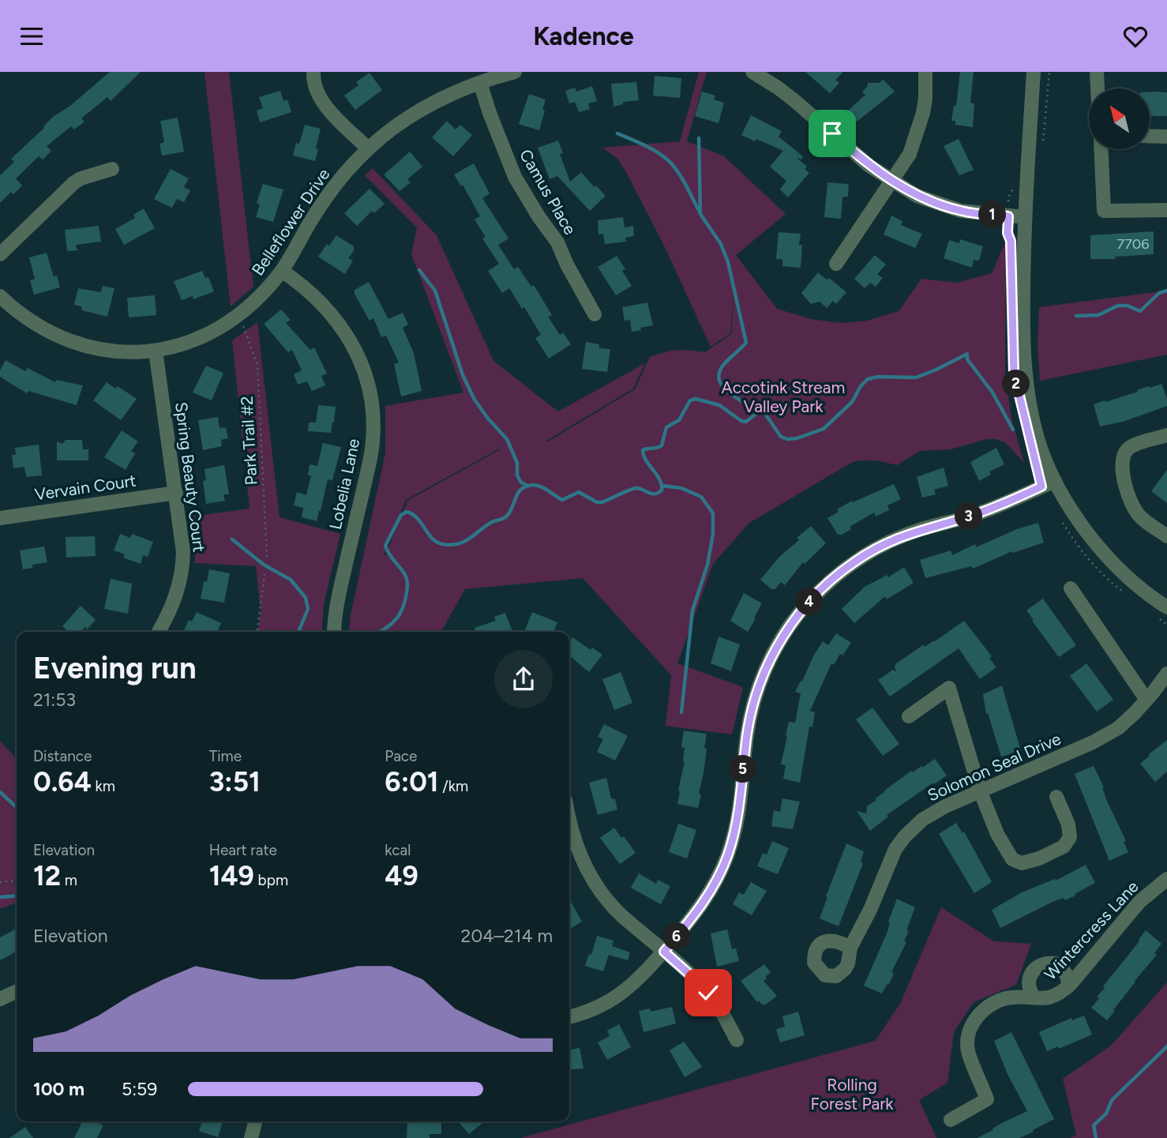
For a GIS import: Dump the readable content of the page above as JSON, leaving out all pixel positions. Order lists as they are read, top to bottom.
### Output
{
  "streets": {
    "street": [
      "Camus Place",
      "Belleflower Drive",
      "Spring Beauty Court",
      "Lobelia Lane",
      "Vervain Court",
      "Solomon Seal Drive",
      "Wintercress Lane"
    ],
    "path": ["Park Trail #2"]
  },
  "crossings": [
    ["Camus Place", "Belleflower Drive"],
    ["Belleflower Drive", "Spring Beauty Court"],
    ["Belleflower Drive", "Lobelia Lane"],
    ["Spring Beauty Court", "Vervain Court"]
  ],
  "parks": ["Accotink Stream Valley Park", "Rolling Forest Park"],
  "house_numbers": ["7706"],
  "north": "top left",
  "page": {
    "header": "Kadence",
    "pins": [
      "1",
      "2",
      "3",
      "4",
      "5",
      "6"
    ],
    "heading": ["Evening run", "21:53"],
    "stats": [
      ["Distance", "0.64 km"],
      ["Time", "3:51"],
      ["Pace", "6:01 /km"],
      ["Elevation", "12 m"],
      ["Heart rate", "149 bpm"],
      ["kcal", "49"]
    ],
    "chart": ["Elevation", "204–214 m"],
    "list": [
      {
        "name": "100 m",
        "note": "5:59"
      }
    ]
  }
}
